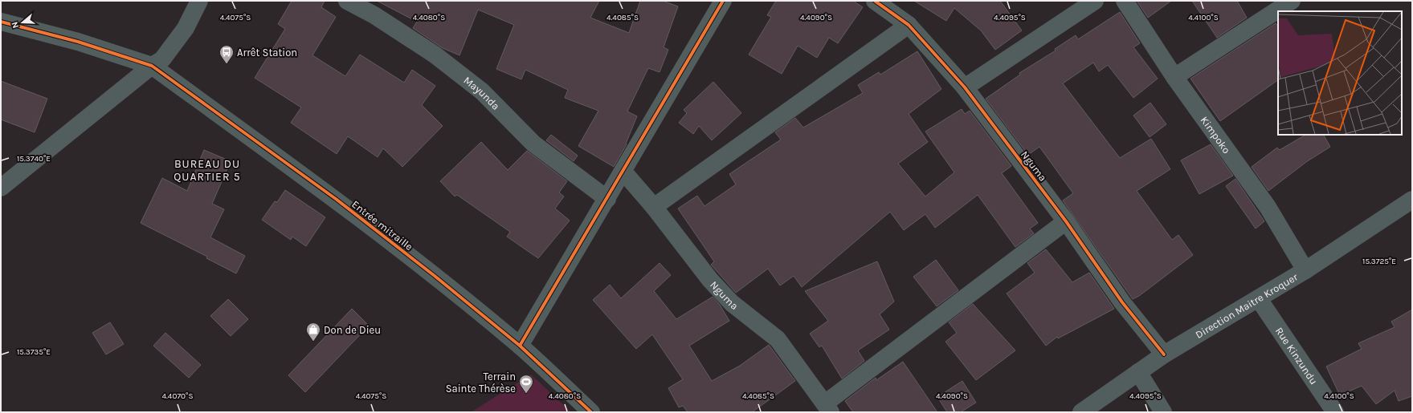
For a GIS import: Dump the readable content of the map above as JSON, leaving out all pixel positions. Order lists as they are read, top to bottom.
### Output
{
  "streets": {
    "street": [
      "Mayunda",
      "Kimpoko",
      "Nguma",
      "Entrée mitraille",
      "Direction Maitre Kroquer",
      "Rue Kinzundu"
    ]
  },
  "crossings": [
    ["Kimpoko", "Direction Maitre Kroquer"],
    ["Nguma", "Direction Maitre Kroquer"],
    ["Direction Maitre Kroquer", "Rue Kinzundu"]
  ],
  "districts": ["BUREAU DU QUARTIER 5"],
  "places": {
    "bus stop": ["Arrêt Station"],
    "shop": ["Don de Dieu"],
    "sports": ["Terrain Sainte Thérèse"]
  },
  "north": "left",
  "coordinates": [
    "4.4075°S",
    "4.4080°S",
    "4.4085°S",
    "4.4090°S",
    "4.4095°S",
    "4.4100°S",
    "15.3740°E",
    "15.3725°E",
    "15.3735°E",
    "4.4070°S"
  ]
}
